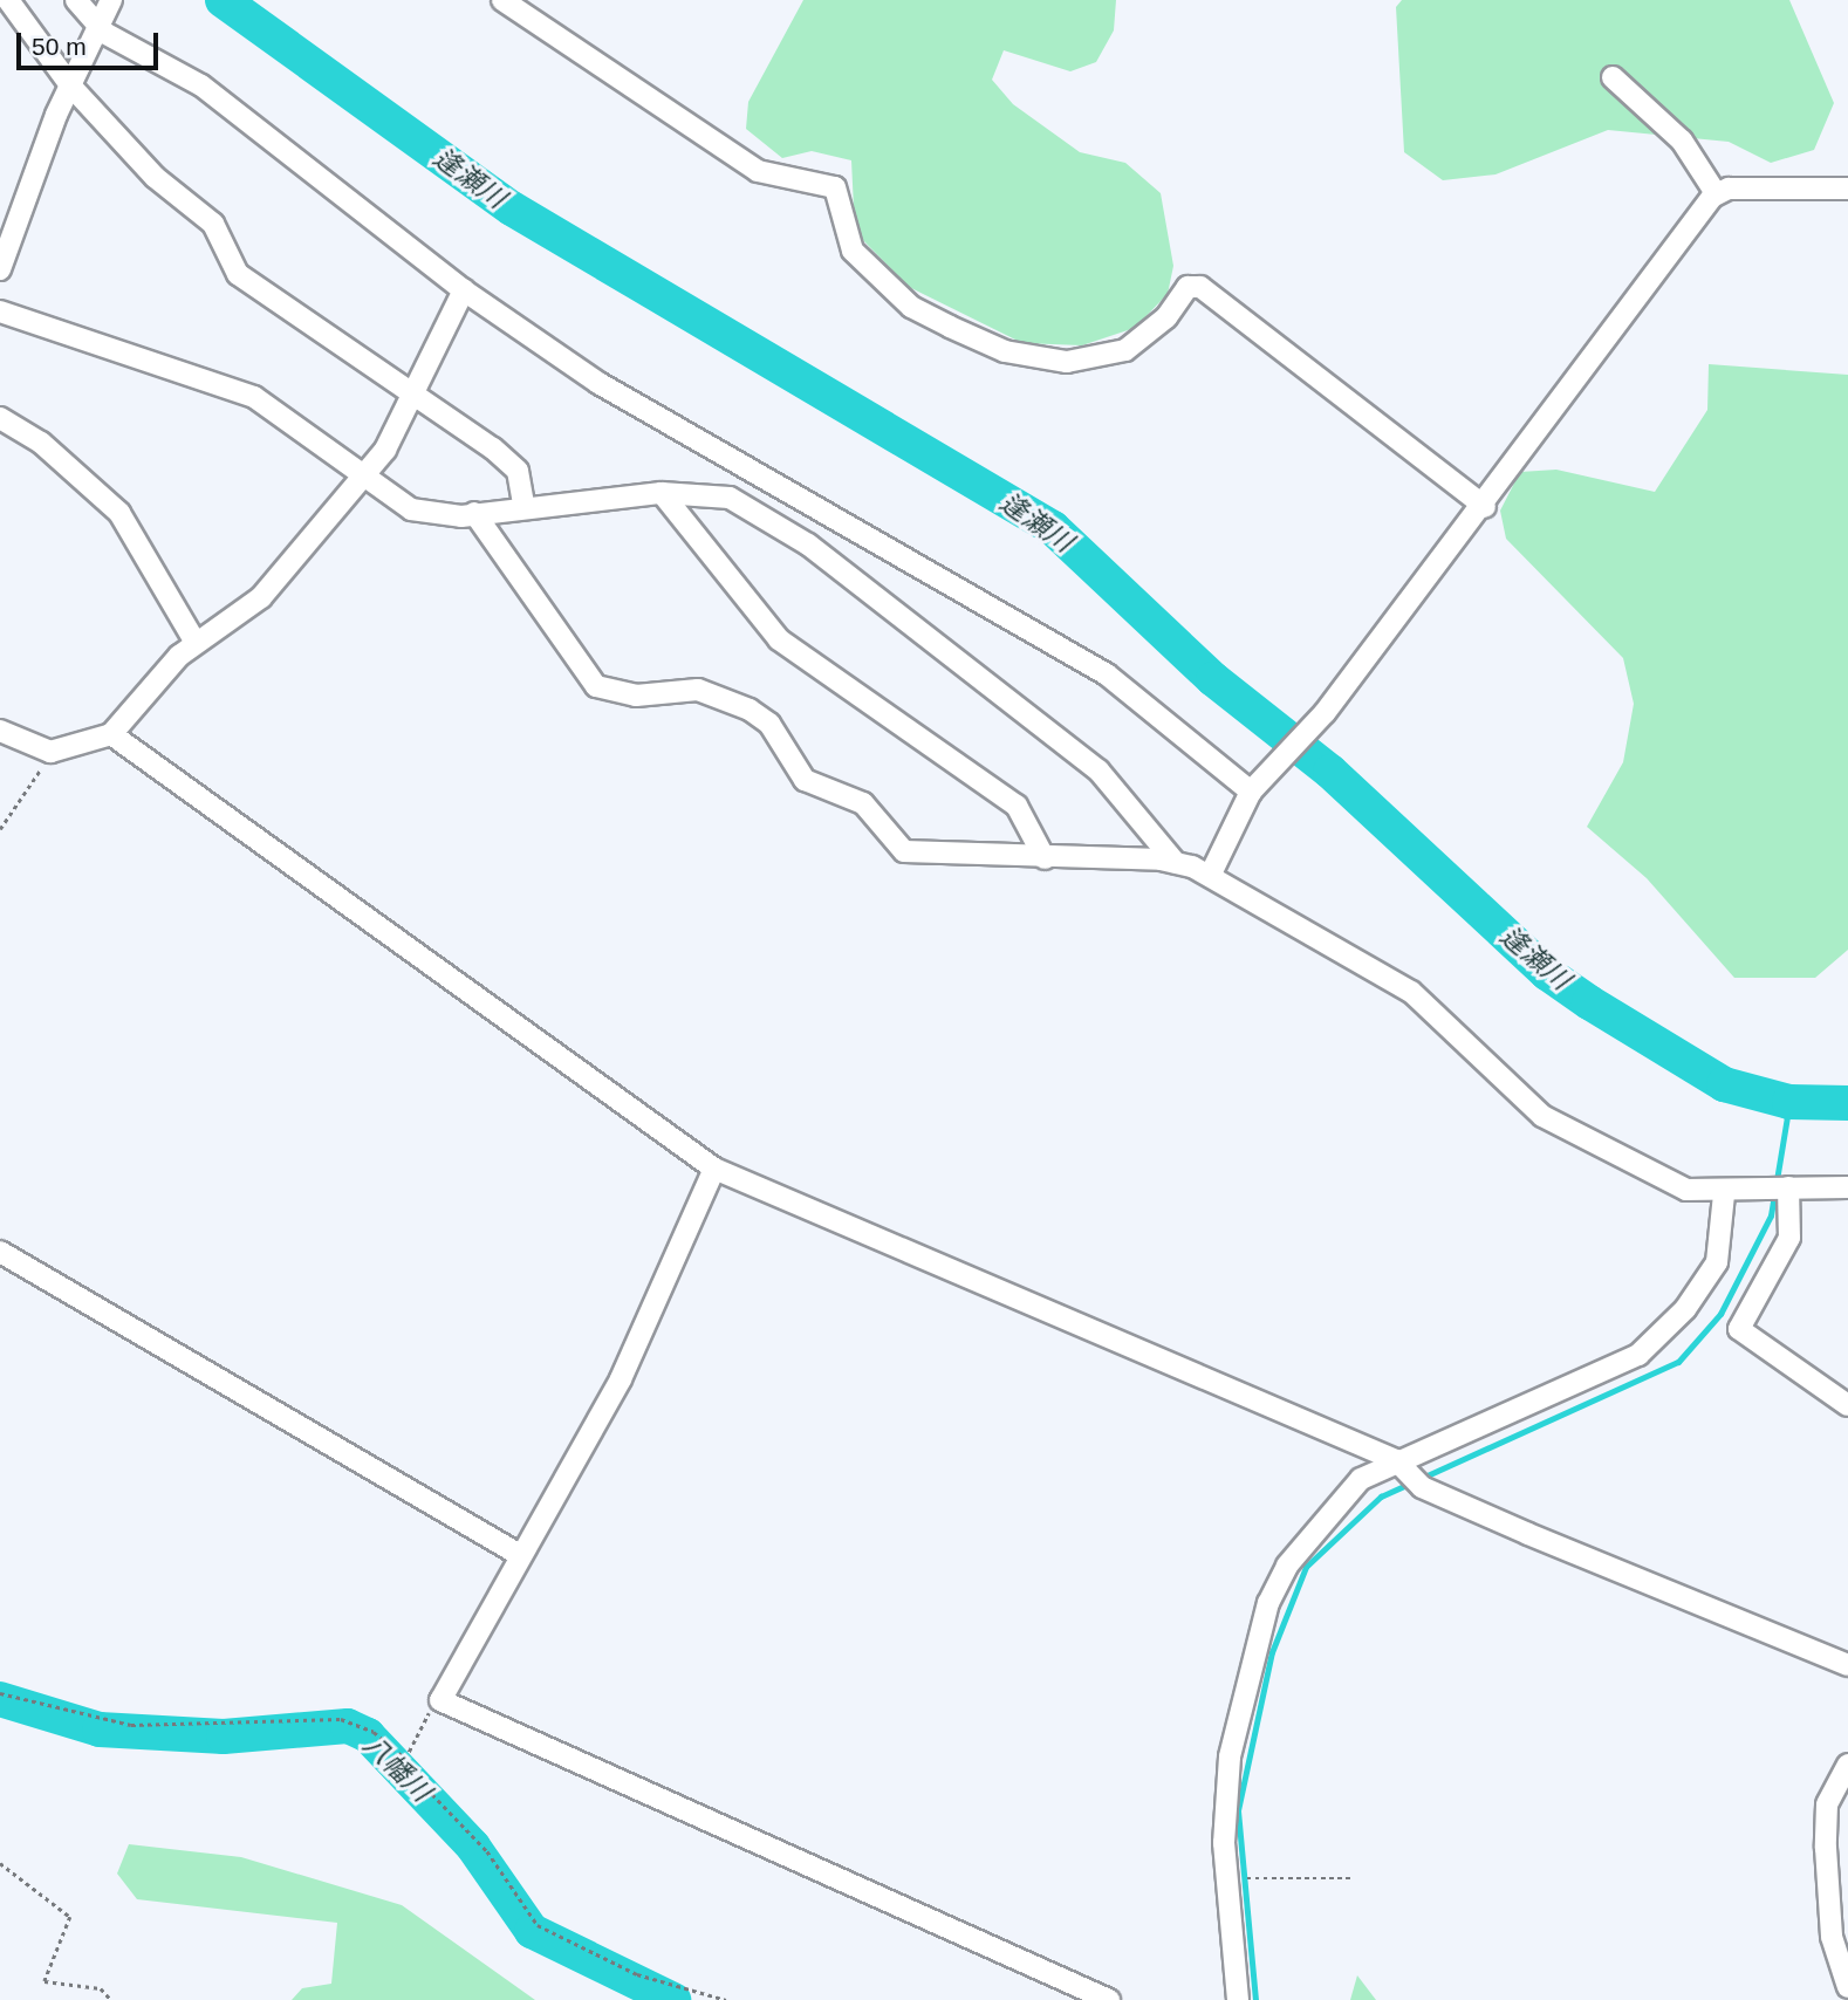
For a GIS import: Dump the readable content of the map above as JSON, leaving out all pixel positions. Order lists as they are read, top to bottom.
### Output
{
  "water": ["逢瀬川", "八幡川"],
  "scale_bar": "50 m"
}
